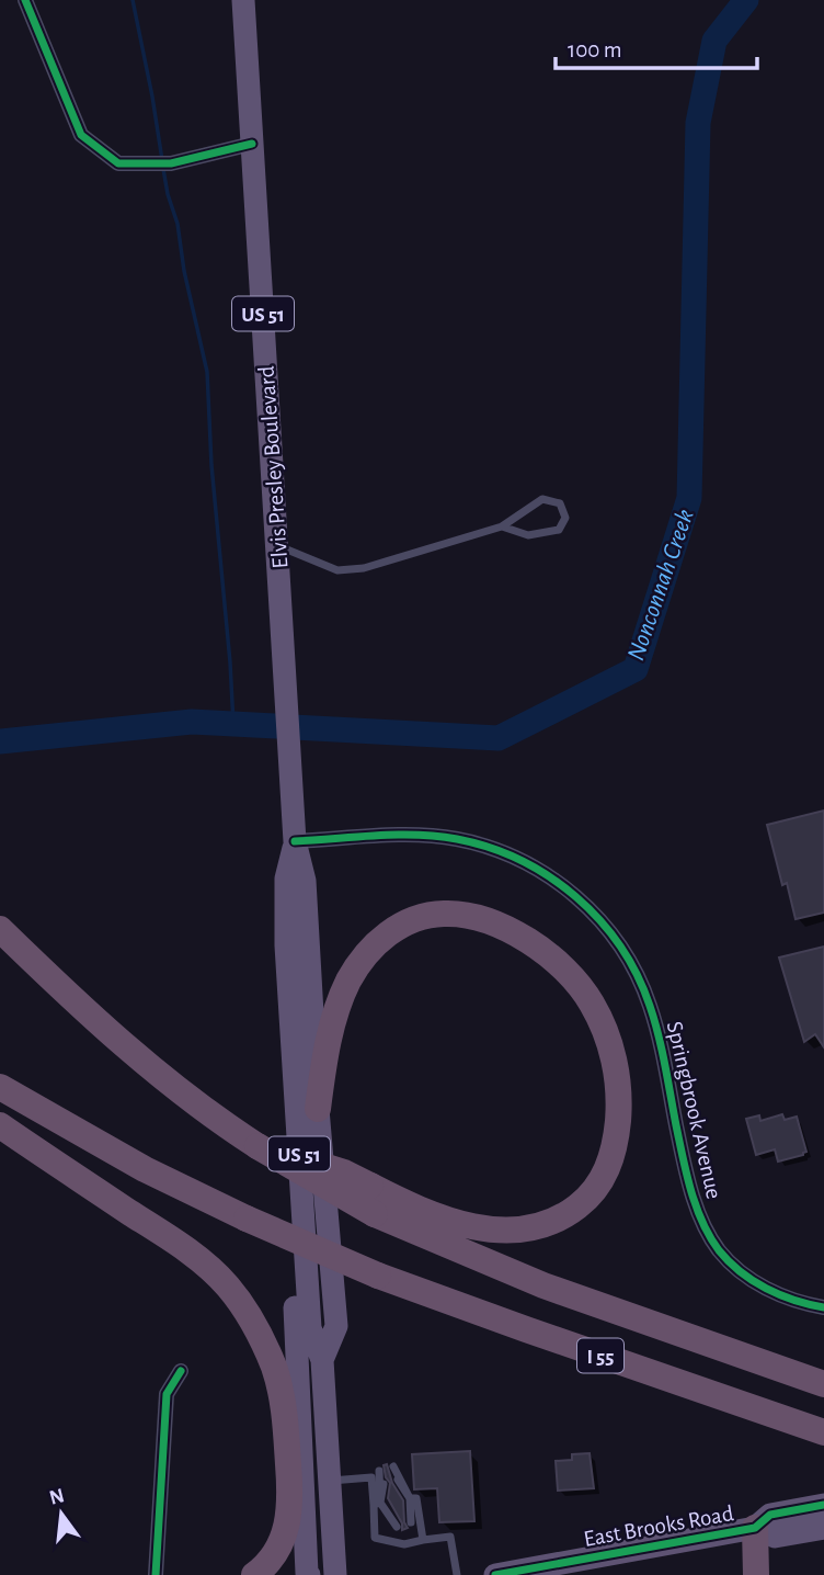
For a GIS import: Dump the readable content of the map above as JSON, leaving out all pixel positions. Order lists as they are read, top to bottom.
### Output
{
  "streets": {
    "highway": ["I 55"],
    "main road": ["US 51", "Elvis Presley Boulevard", "East Brooks Road"],
    "street": ["Springbrook Avenue"]
  },
  "crossings": [
    ["Elvis Presley Boulevard", "Springbrook Avenue"]
  ],
  "water": ["Nonconnah Creek"],
  "scale_bar": "100 m",
  "north": "top"
}
